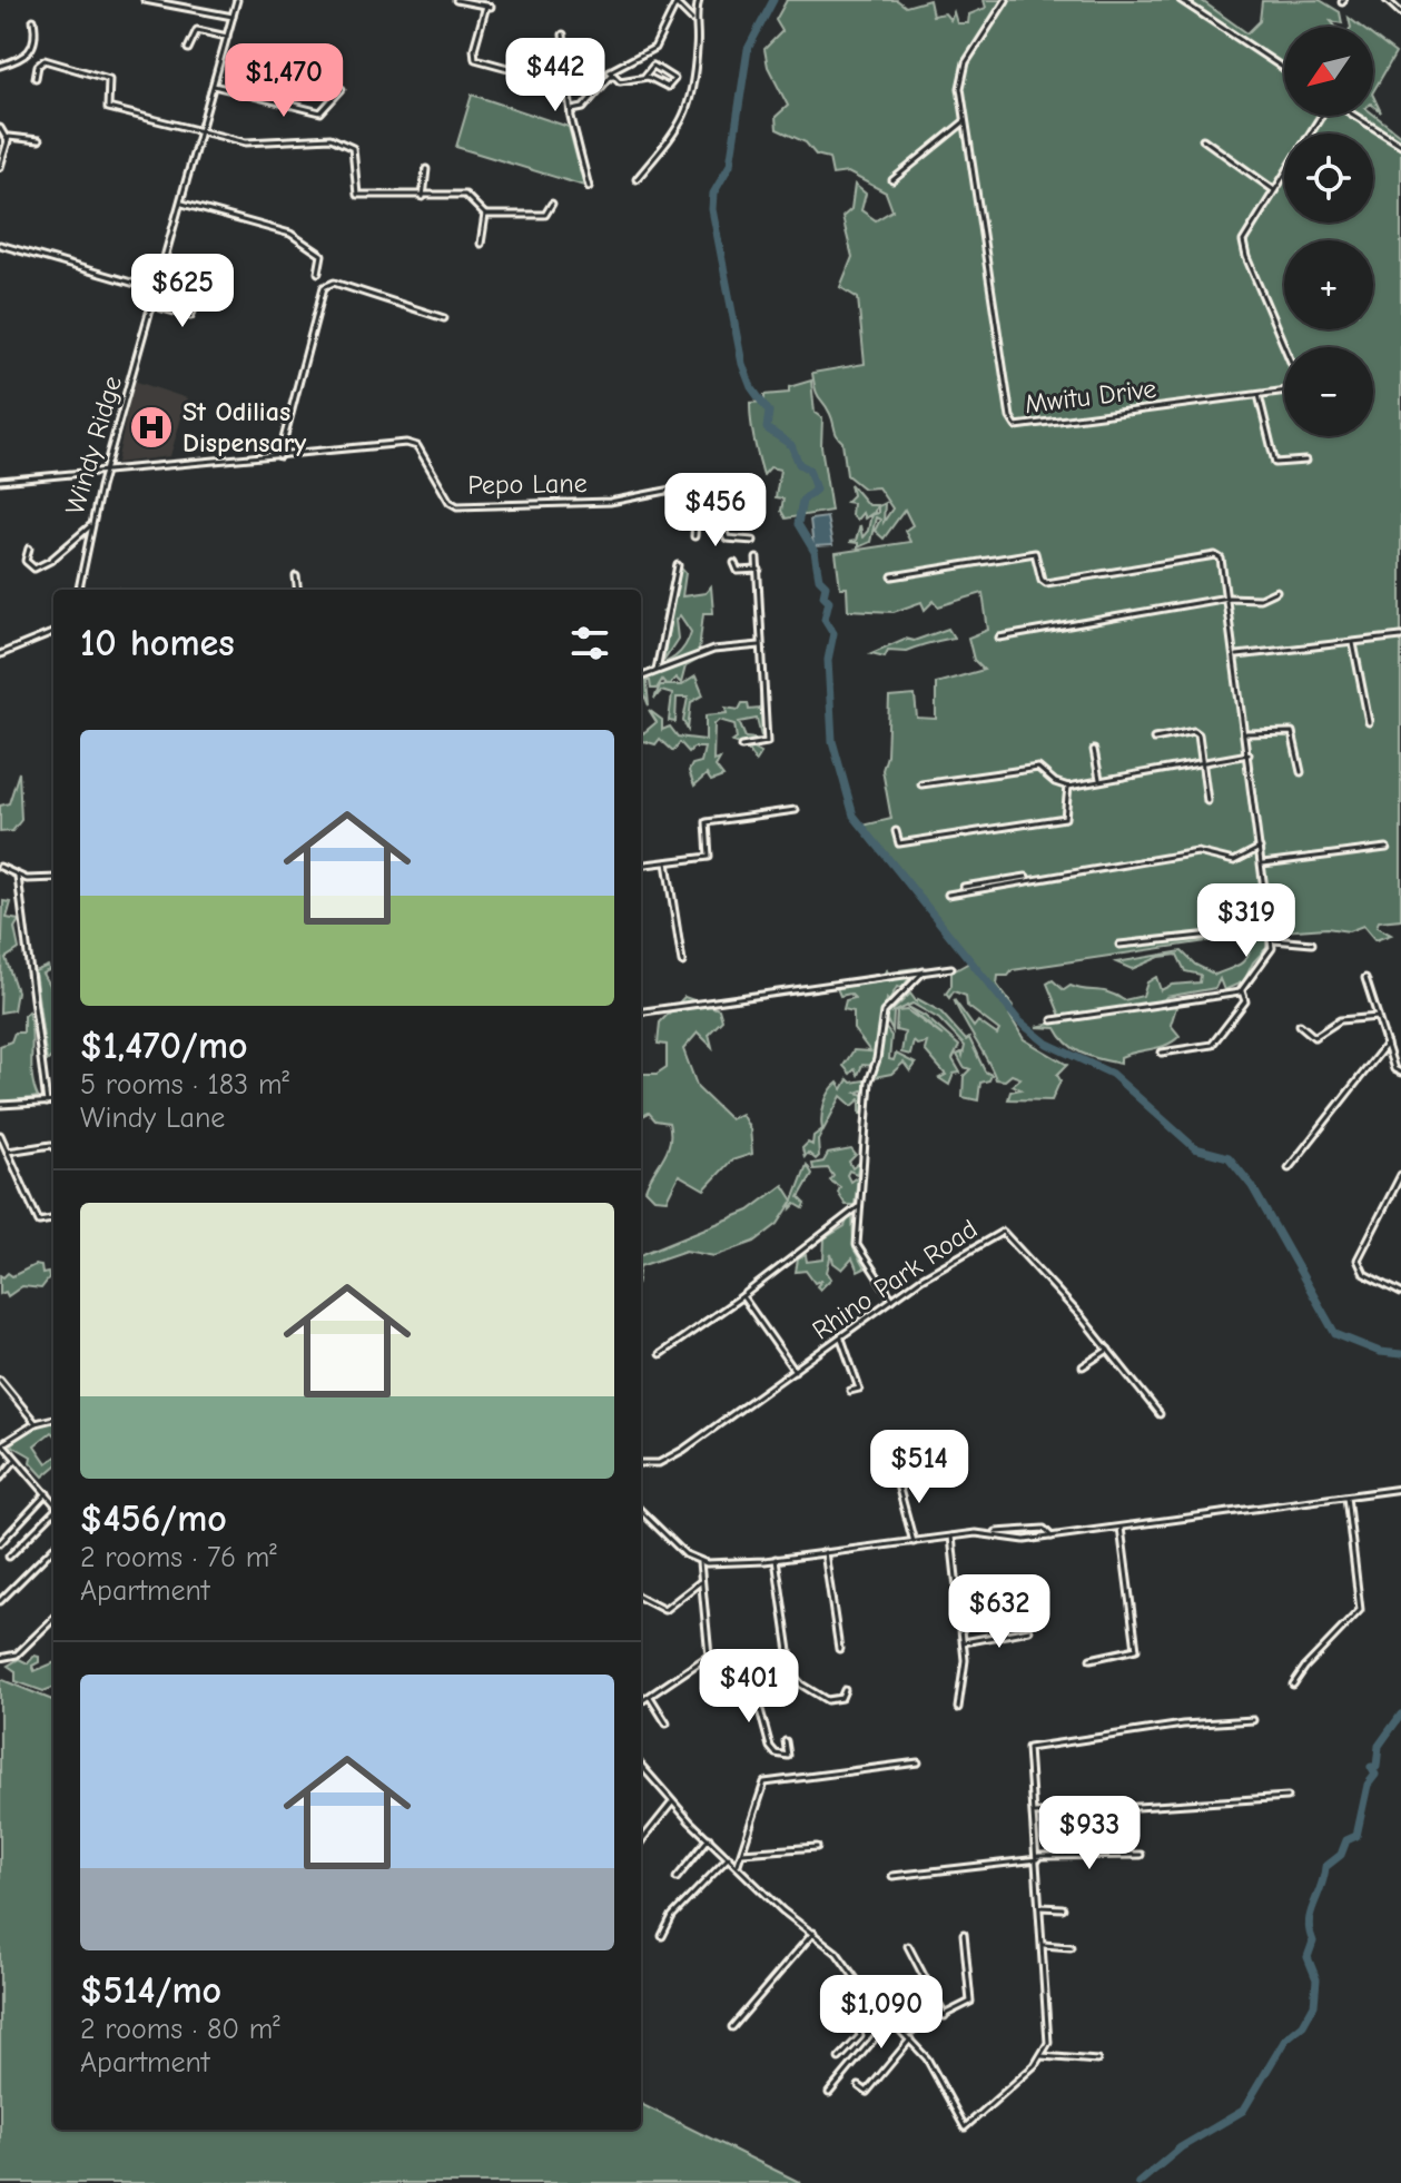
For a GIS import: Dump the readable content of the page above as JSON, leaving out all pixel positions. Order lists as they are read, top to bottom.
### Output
{
  "streets": {
    "street": [
      "Mwitu Drive",
      "Windy Ridge",
      "Pepo Lane",
      "Rhino Park Road"
    ]
  },
  "crossings": [
    ["Windy Ridge", "Pepo Lane"]
  ],
  "places": {
    "hospital": ["St Odilias Dispensary"]
  },
  "north": "bottom left",
  "page": {
    "map_buttons": ["+", "−"],
    "price": [
      "$442",
      "$1,470",
      "$625",
      "$456",
      "$319",
      "$514",
      "$632",
      "$401",
      "$933",
      "$1,090"
    ],
    "heading": "10 homes",
    "list": [
      {
        "name": "$1,470/mo",
        "note": "5 rooms · 183 m² · Windy Lane"
      },
      {
        "name": "$456/mo",
        "note": "2 rooms · 76 m² · Apartment"
      },
      {
        "name": "$514/mo",
        "note": "2 rooms · 80 m² · Apartment"
      }
    ]
  }
}
